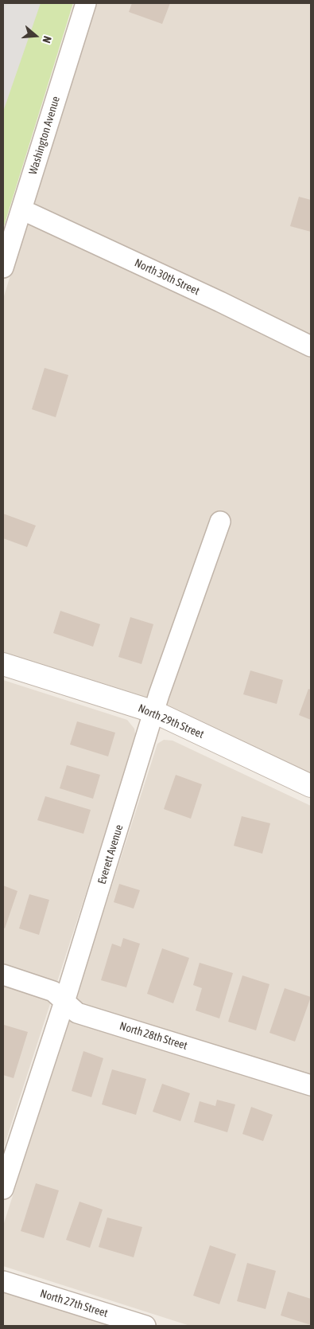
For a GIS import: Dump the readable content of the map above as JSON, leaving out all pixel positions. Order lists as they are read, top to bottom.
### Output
{
  "streets": {
    "street": [
      "Washington Avenue",
      "North 30th Street",
      "North 29th Street",
      "Everett Avenue",
      "North 28th Street",
      "North 27th Street"
    ]
  },
  "crossings": [
    ["Washington Avenue", "North 30th Street"],
    ["North 29th Street", "Everett Avenue"],
    ["Everett Avenue", "North 28th Street"]
  ],
  "north": "right"
}
